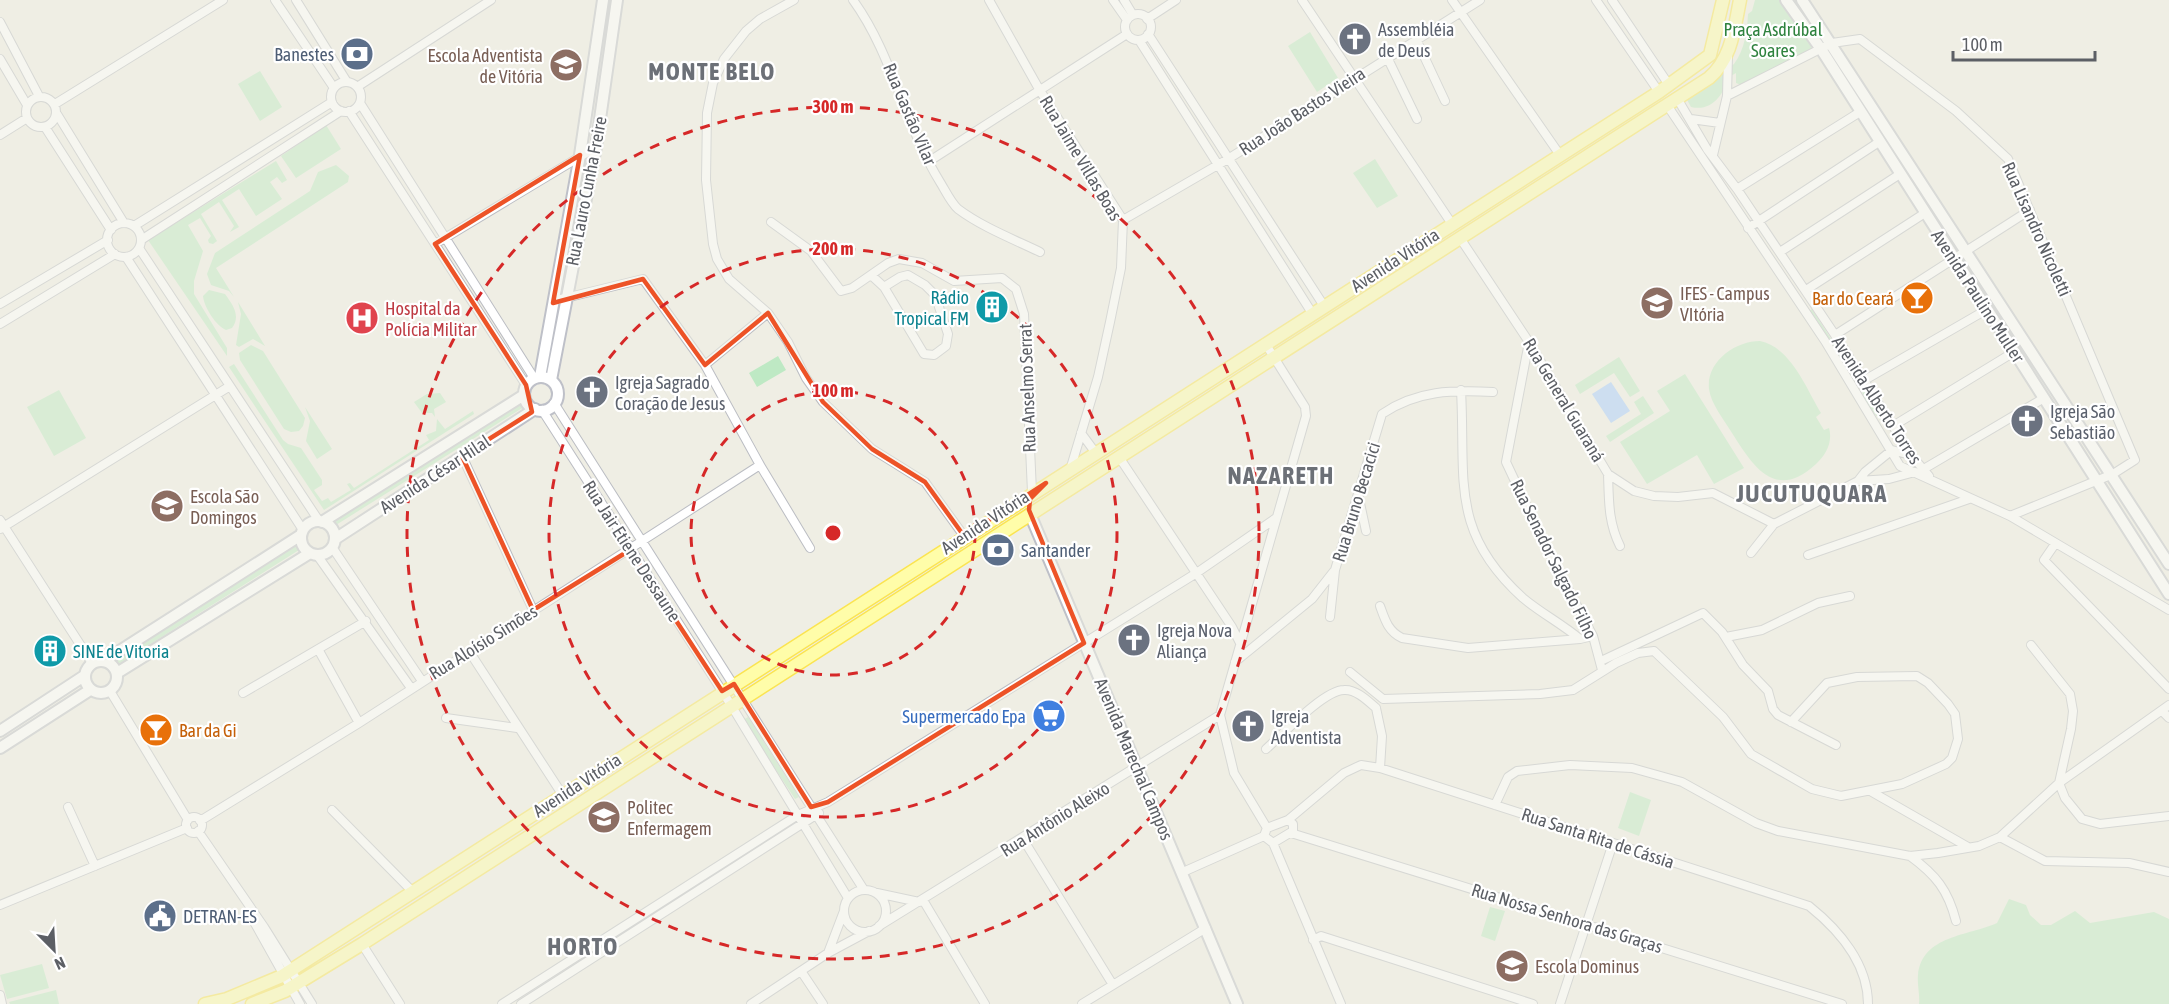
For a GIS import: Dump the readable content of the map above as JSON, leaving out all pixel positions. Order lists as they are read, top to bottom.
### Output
{
  "streets": {
    "main road": ["Avenida Vitória"],
    "street": [
      "Rua João Bastos Vieira",
      "Rua Gastão Vilar",
      "Rua Jaime Villas Boas",
      "Rua Lauro Cunha Freire",
      "Rua Lisandro Nicoletti",
      "Avenida Paulino Muller",
      "Rua Anselmo Serrat",
      "Rua General Guaraná",
      "Avenida Alberto Torres",
      "Avenida César Hilal",
      "Rua Bruno Becacici",
      "Rua Jair Etiene Dessaune",
      "Rua Senador Salgado Filho",
      "Rua Aloísio Simões",
      "Avenida Marechal Campos",
      "Rua Antônio Aleixo",
      "Rua Santa Rita de Cássia",
      "Rua Nossa Senhora das Graças"
    ]
  },
  "crossings": [
    ["Rua João Bastos Vieira", "Rua Jaime Villas Boas"],
    ["Rua Jaime Villas Boas", "Avenida Vitória"],
    ["Rua Lauro Cunha Freire", "Avenida César Hilal"],
    ["Rua Lisandro Nicoletti", "Avenida Paulino Muller"],
    ["Rua Lisandro Nicoletti", "Avenida Alberto Torres"],
    ["Avenida Vitória", "Rua Anselmo Serrat"],
    ["Avenida Vitória", "Rua General Guaraná"],
    ["Avenida Vitória", "Avenida Alberto Torres"],
    ["Avenida Vitória", "Rua Jair Etiene Dessaune"],
    ["Avenida Vitória", "Avenida Marechal Campos"],
    ["Rua General Guaraná", "Rua Senador Salgado Filho"],
    ["Avenida César Hilal", "Rua Jair Etiene Dessaune"],
    ["Rua Jair Etiene Dessaune", "Rua Aloísio Simões"],
    ["Rua Jair Etiene Dessaune", "Rua Antônio Aleixo"],
    ["Avenida Marechal Campos", "Rua Antônio Aleixo"]
  ],
  "districts": [
    "MONTE BELO",
    "NAZARETH",
    "JUCUTUQUARA",
    "HORTO"
  ],
  "parks": ["Praça Asdrúbal Soares"],
  "places": {
    "church": [
      "Assembléia de Deus",
      "Igreja Sagrado Coração de Jesus",
      "Igreja São Sebastião",
      "Igreja Nova Aliança",
      "Igreja Adventista"
    ],
    "bank": ["Banestes", "Santander"],
    "school or university": [
      "Escola Adventista de Vitória",
      "IFES - Campus VItória",
      "Escola São Domingos",
      "Politec Enfermagem",
      "Escola Dominus"
    ],
    "bar": ["Bar do Ceará", "Bar da Gi"],
    "building": ["Rádio Tropical FM", "SINE de Vitoria"],
    "hospital": ["Hospital da Polícia Militar"],
    "supermarket": ["Supermercado Epa"],
    "public building": ["DETRAN-ES"]
  },
  "scale_bar": "100 m",
  "north": "bottom right",
  "rings": ["300 m", "200 m", "100 m"]
}
